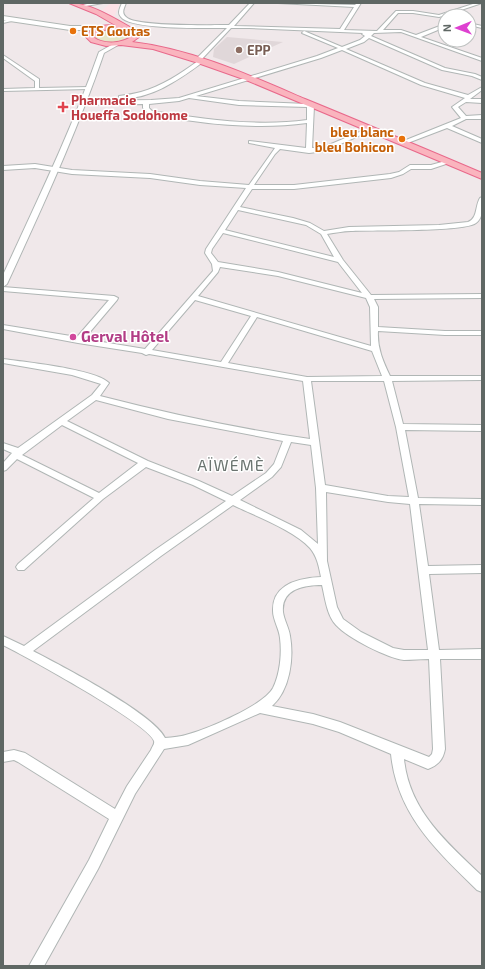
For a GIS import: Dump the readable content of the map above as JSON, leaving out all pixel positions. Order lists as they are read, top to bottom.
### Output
{
  "districts": ["AÏWÉMÈ"],
  "places": {
    "other": [
      "ETS Goutas",
      "EPP",
      "bleu blanc bleu Bohicon",
      "Gerval Hôtel"
    ],
    "health": ["Pharmacie Houeffa Sodohome"]
  },
  "north": "left"
}
